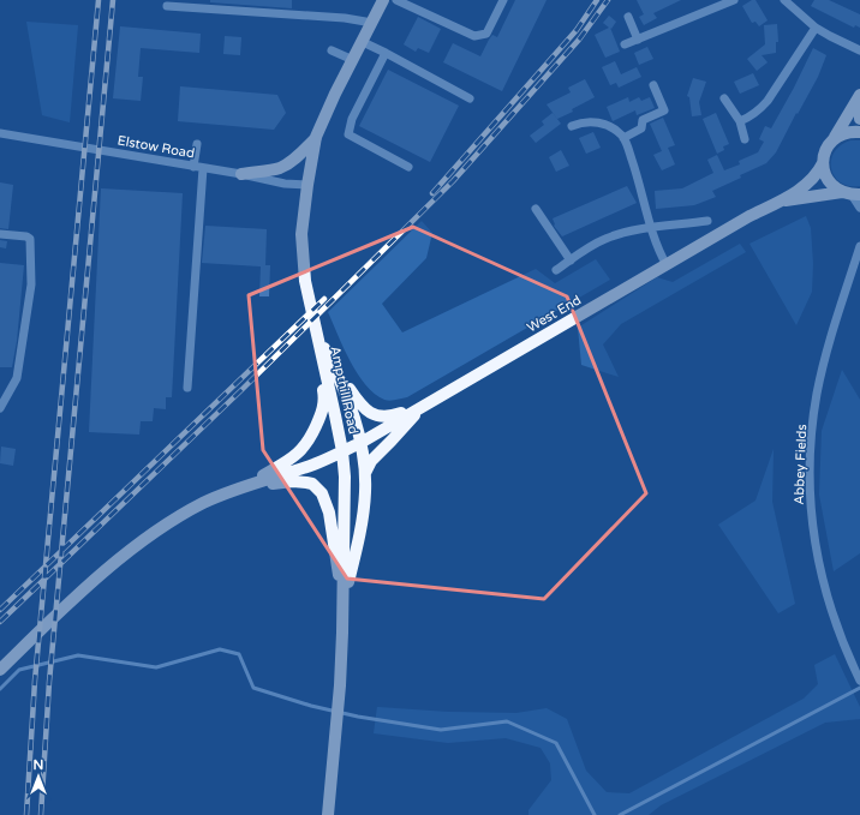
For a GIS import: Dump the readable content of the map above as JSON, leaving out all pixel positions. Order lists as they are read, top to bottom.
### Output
{
  "streets": {
    "main road": ["West End", "Ampthill Road"],
    "street": ["Elstow Road", "Abbey Fields"]
  },
  "crossings": [
    ["West End", "Ampthill Road"]
  ],
  "north": "top"
}
